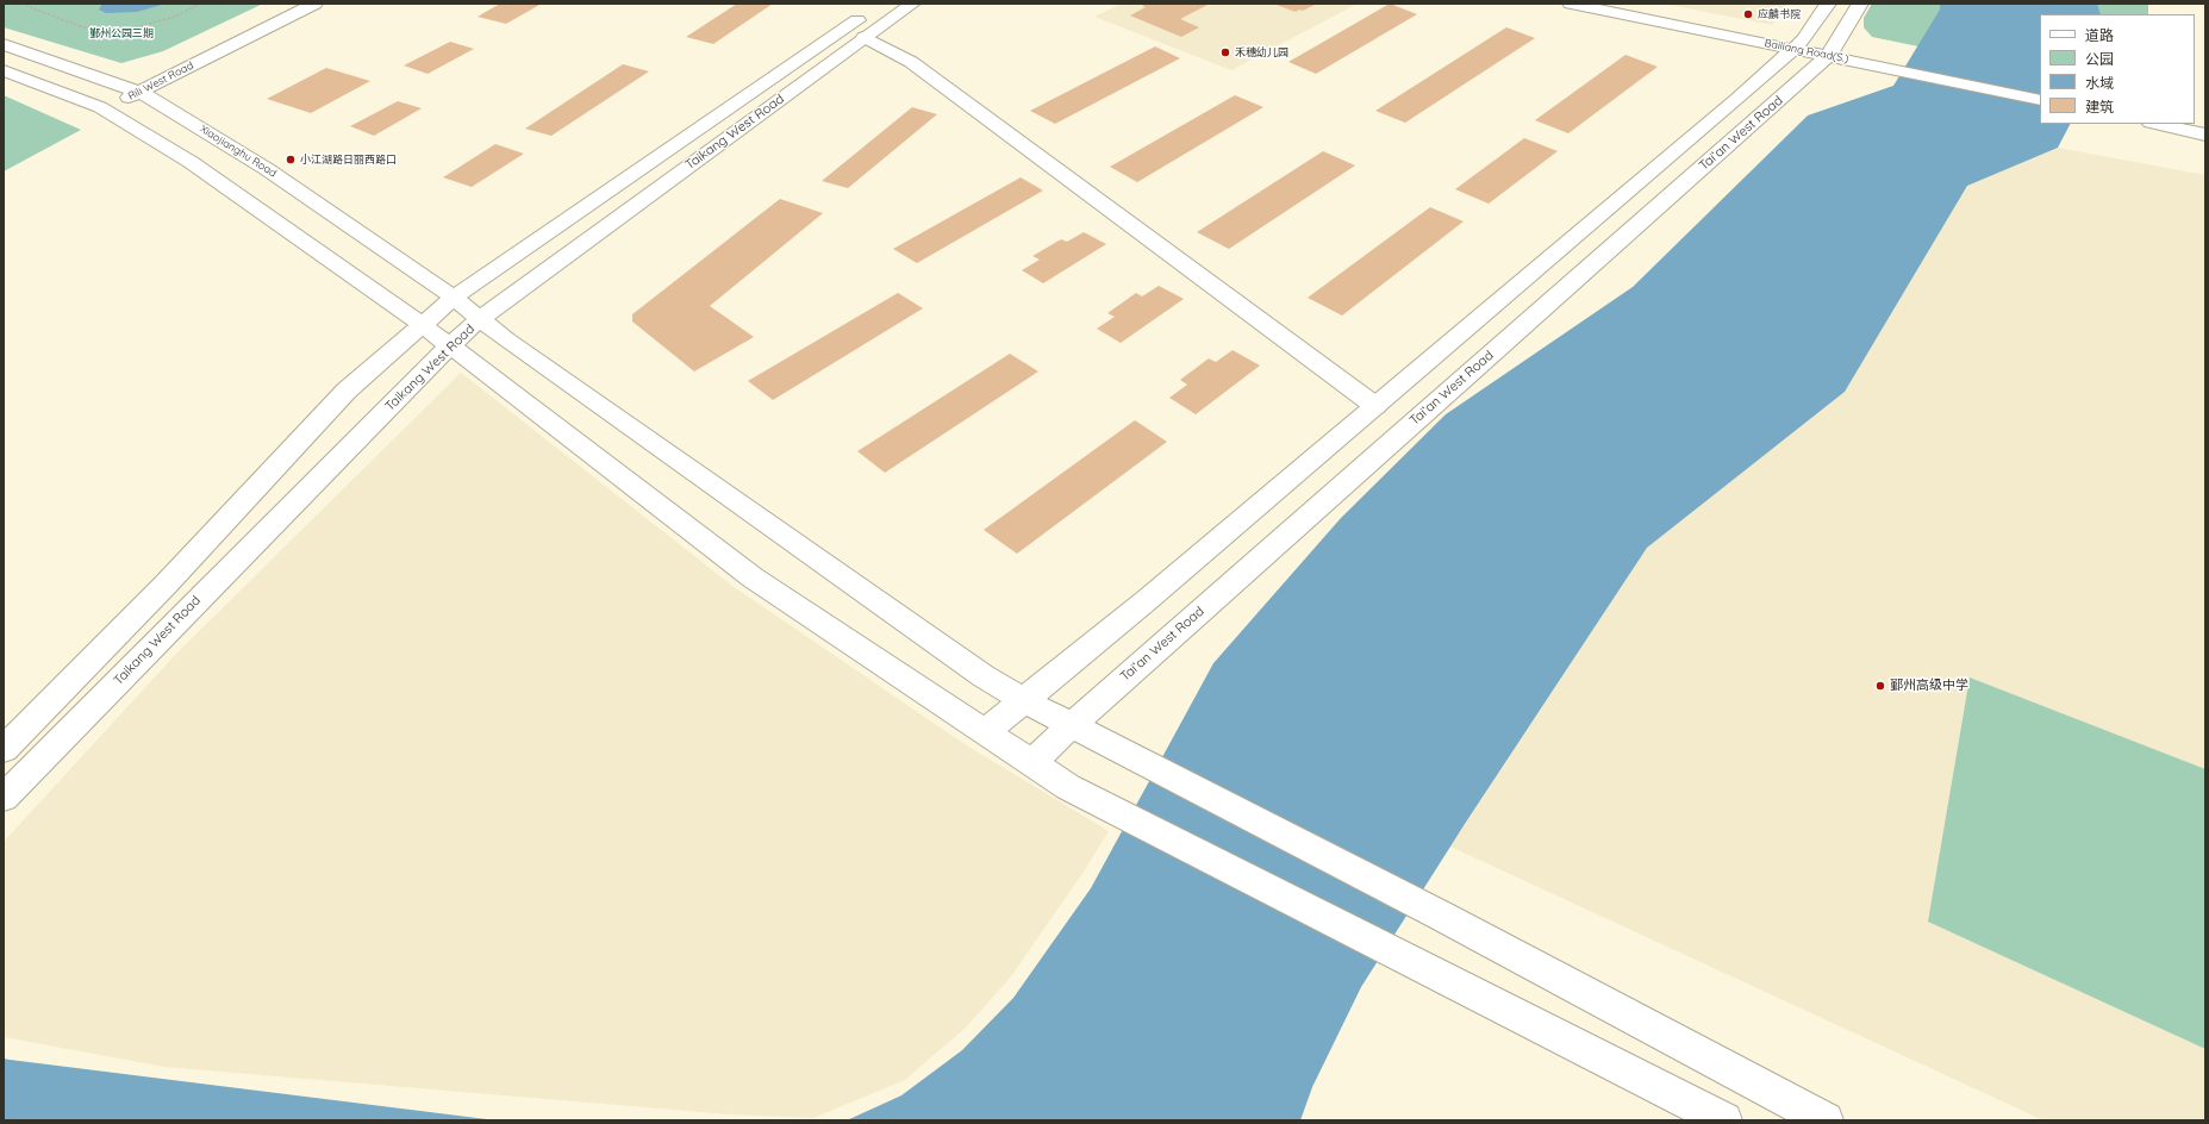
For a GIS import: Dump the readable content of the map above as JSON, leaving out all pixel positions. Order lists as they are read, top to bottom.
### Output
{
  "streets": {
    "main road": [
      "Bailiang Road(S.)",
      "Rili West Road",
      "Taikang West Road",
      "Tai‘an West Road",
      "Xiaojianghu Road"
    ]
  },
  "crossings": [
    ["Bailiang Road(S.)", "Tai‘an West Road"],
    ["Rili West Road", "Xiaojianghu Road"],
    ["Taikang West Road", "Xiaojianghu Road"],
    ["Tai‘an West Road", "Xiaojianghu Road"]
  ],
  "parks": ["鄞州公园三期"],
  "places": [
    "应麟书院",
    "禾穗幼儿园",
    "小江湖路日丽西路口",
    "鄞州高级中学"
  ],
  "legend": [
    "道路",
    "公园",
    "水域",
    "建筑"
  ]
}
